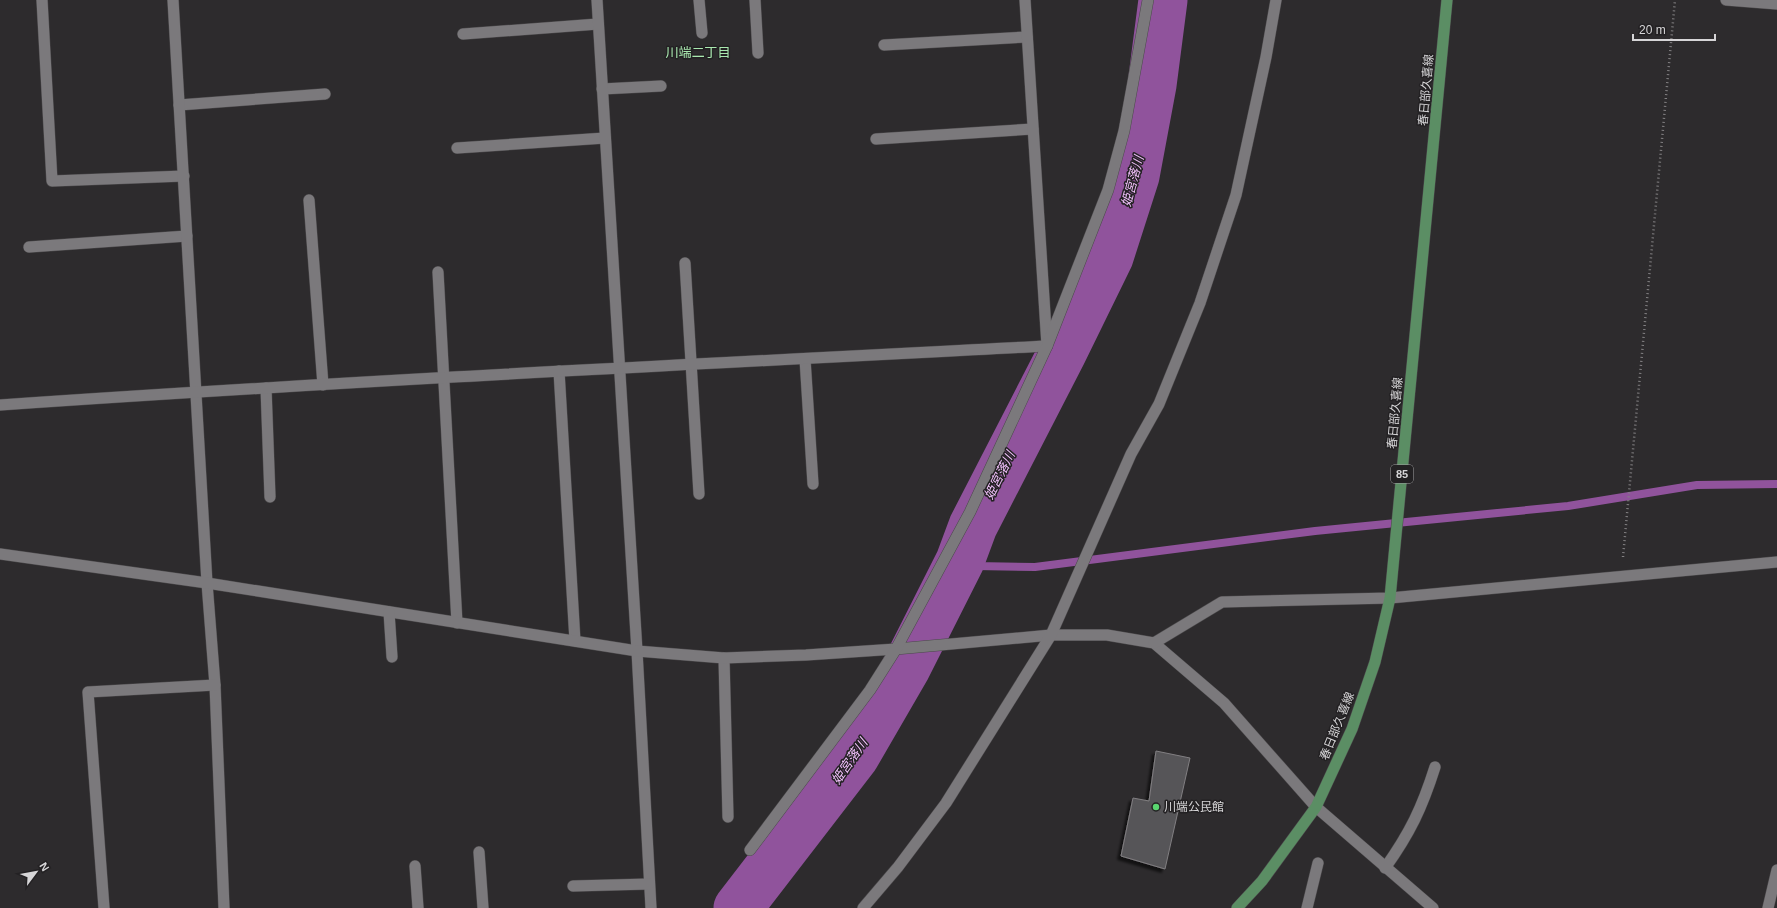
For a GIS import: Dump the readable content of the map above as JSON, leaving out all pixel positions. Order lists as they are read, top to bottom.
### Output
{
  "streets": {
    "main road": ["春日部久喜線", "85"]
  },
  "districts": ["川端二丁目"],
  "water": ["姫宮落川"],
  "places": ["川端公民館"],
  "scale_bar": "20 m",
  "north": "top right"
}
